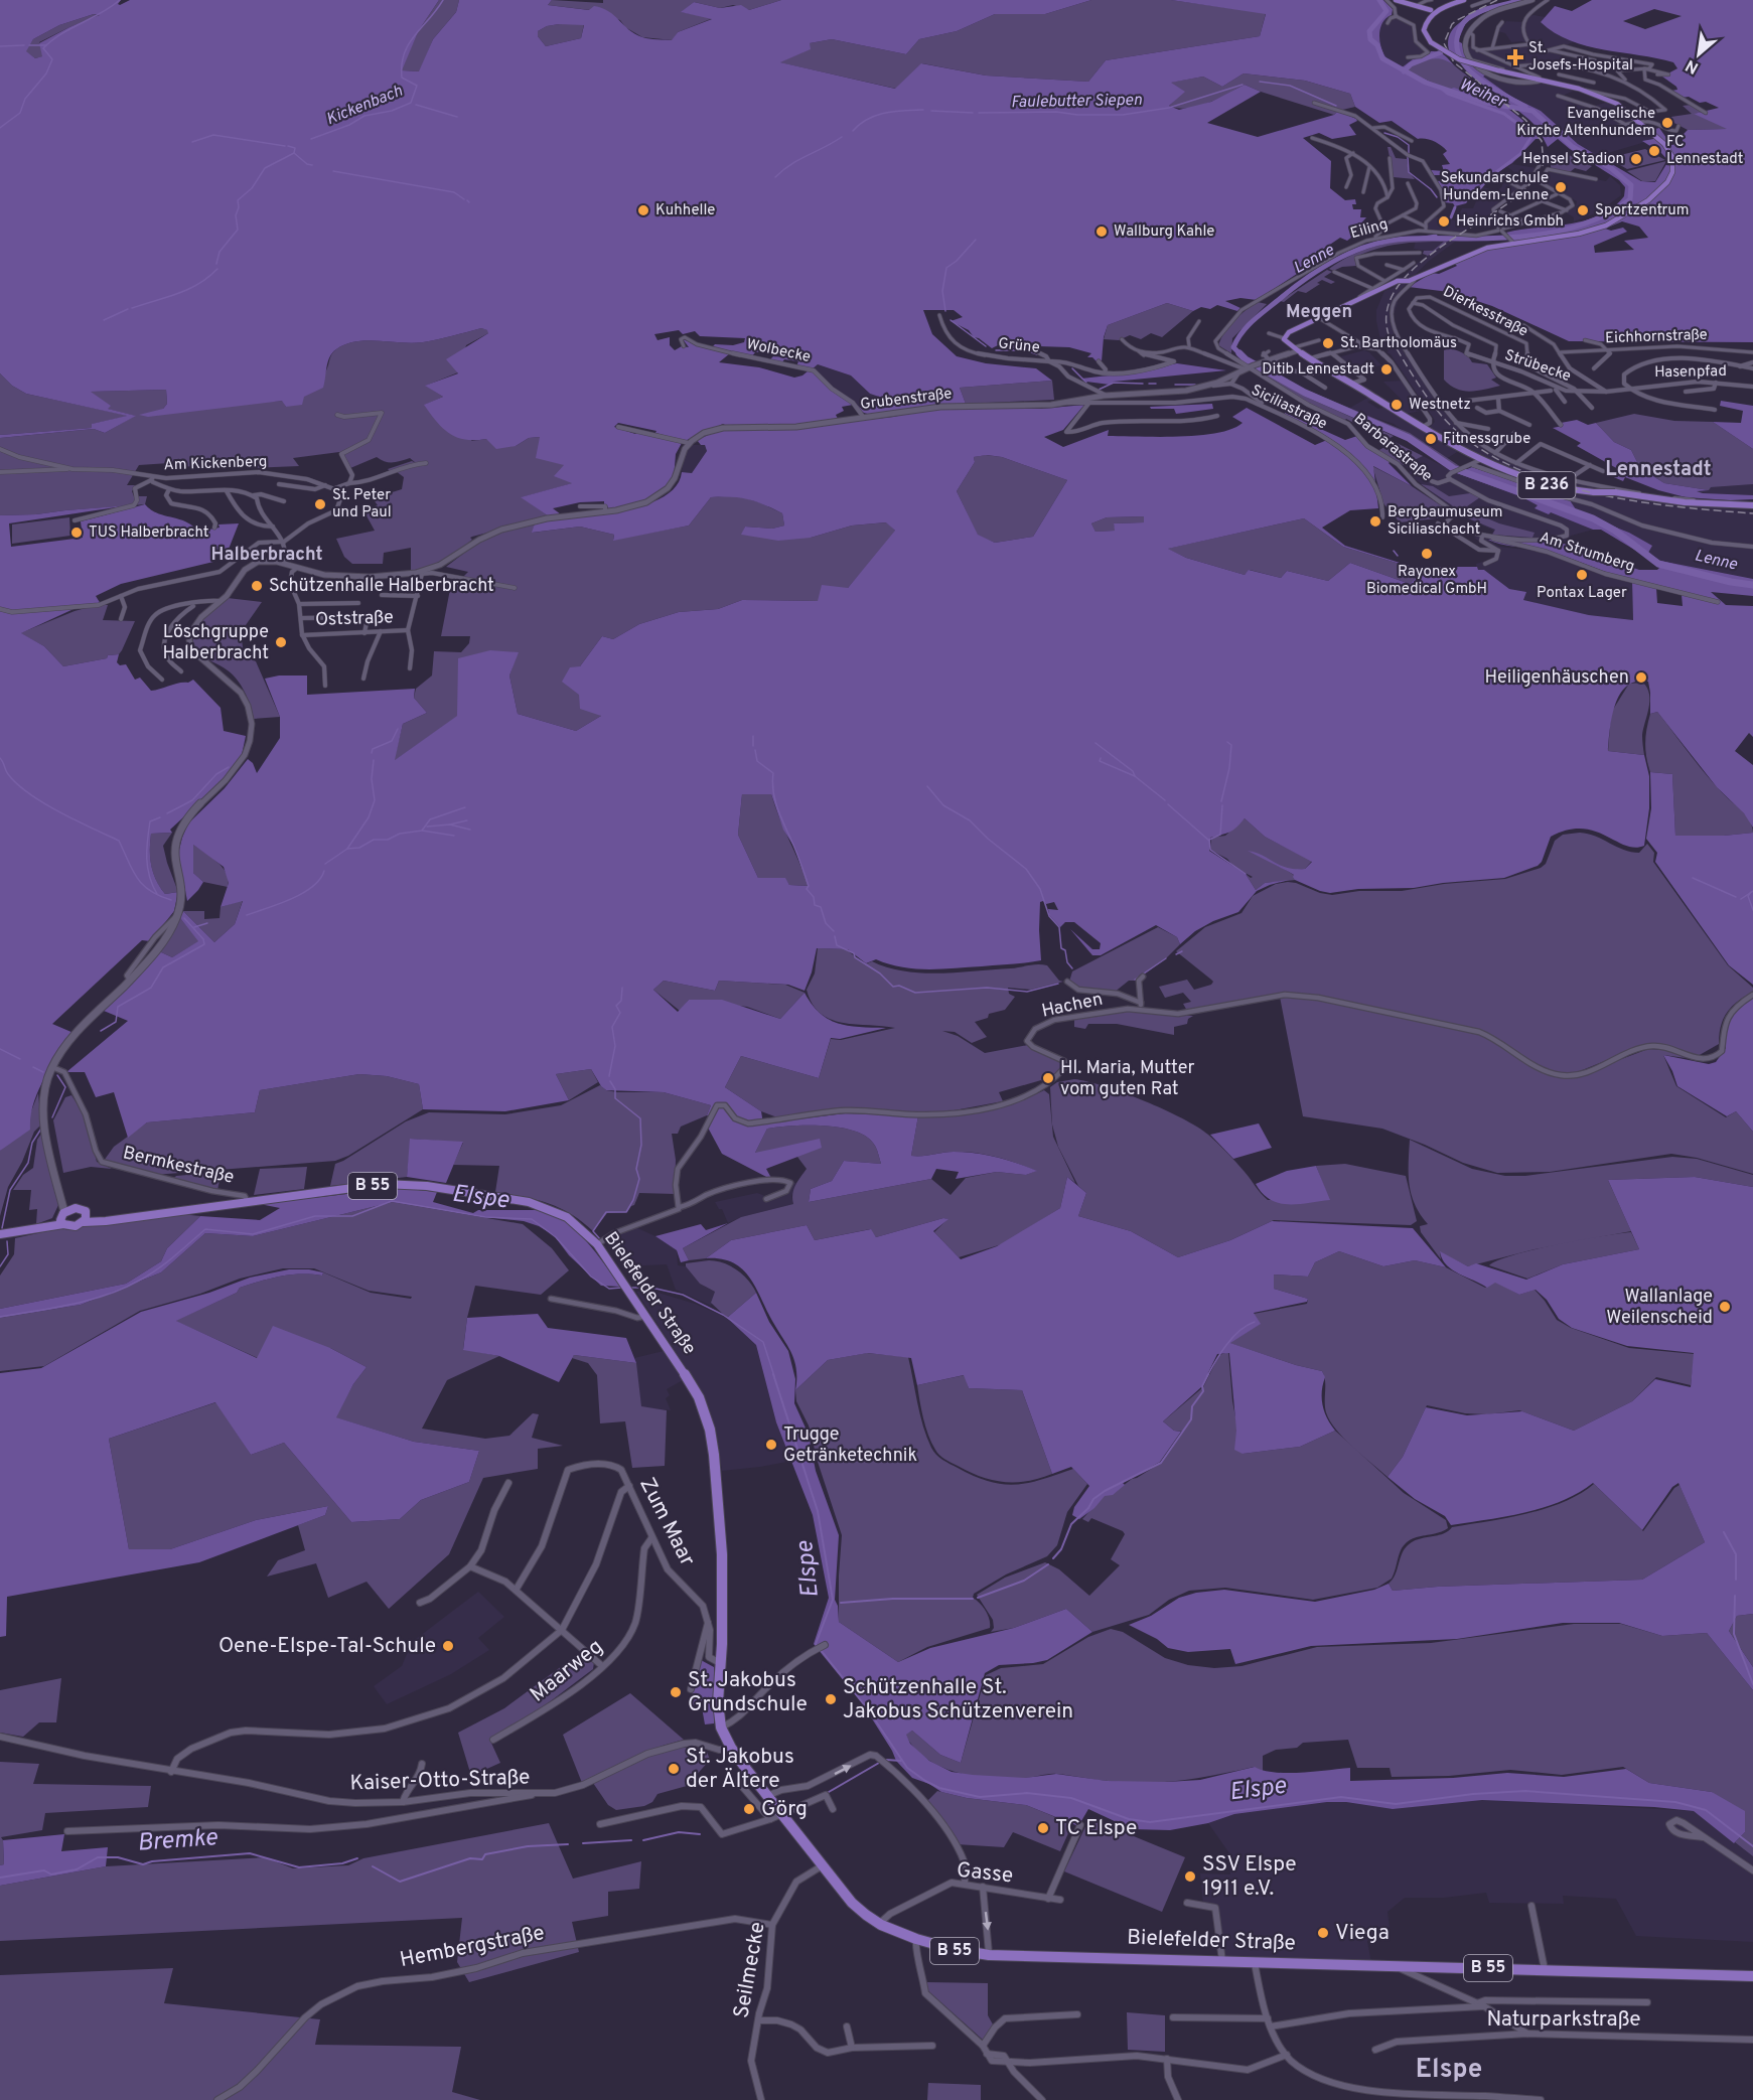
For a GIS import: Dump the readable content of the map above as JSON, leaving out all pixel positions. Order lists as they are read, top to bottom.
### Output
{
  "streets": {
    "main road": [
      "Grubenstraße",
      "B 236",
      "B 55",
      "Bielefelder Straße"
    ],
    "street": [
      "Eiling",
      "Dierkesstraße",
      "Eichhornstraße",
      "Grüne",
      "Wolbecke",
      "Strübecke",
      "Hasenpfad",
      "Siciliastraße",
      "Barbarastraße",
      "Am Kickenberg",
      "Am Strumberg",
      "Oststraße",
      "Hachen",
      "Bermkestraße",
      "Zum Maar",
      "Maarweg",
      "Kaiser-Otto-Straße",
      "Gasse",
      "Hembergstraße",
      "Seilmecke",
      "Naturparkstraße"
    ]
  },
  "crossings": [
    ["Eiling", "Grubenstraße"],
    ["Eiling", "Barbarastraße"],
    ["Dierkesstraße", "Strübecke"],
    ["Grüne", "Grubenstraße"],
    ["Wolbecke", "Grubenstraße"],
    ["Strübecke", "Hasenpfad"],
    ["Grubenstraße", "Siciliastraße"],
    ["Grubenstraße", "Barbarastraße"],
    ["Grubenstraße", "B 236"],
    ["Barbarastraße", "Am Strumberg"],
    ["Bermkestraße", "Bielefelder Straße"],
    ["Bielefelder Straße", "Zum Maar"],
    ["Bielefelder Straße", "Kaiser-Otto-Straße"],
    ["Bielefelder Straße", "Gasse"],
    ["Bielefelder Straße", "Seilmecke"],
    ["Zum Maar", "Maarweg"],
    ["Hembergstraße", "Seilmecke"]
  ],
  "districts": [
    "Meggen",
    "Lennestadt",
    "Halberbracht",
    "Elspe"
  ],
  "water": [
    "Weiher",
    "Faulebutter Siepen",
    "Kickenbach",
    "Lenne",
    "Elspe",
    "Bremke"
  ],
  "places": {
    "health": ["St. Josefs-Hospital"],
    "other": [
      "Evangelische Kirche Altenhundem",
      "FC Lennestadt",
      "Hensel Stadion",
      "Sekundarschule Hundem-Lenne",
      "Kuhhelle",
      "Sportzentrum",
      "Heinrichs Gmbh",
      "Wallburg Kahle",
      "St. Bartholomäus",
      "Ditib Lennestadt",
      "Westnetz",
      "Fitnessgrube",
      "St. Peter und Paul",
      "Bergbaumuseum Siciliaschacht",
      "TUS Halberbracht",
      "Rayonex Biomedical GmbH",
      "Pontax Lager",
      "Schützenhalle Halberbracht",
      "Löschgruppe Halberbracht",
      "Heiligenhäuschen",
      "Hl. Maria, Mutter vom guten Rat",
      "Wallanlage Weilenscheid",
      "Trugge Getränketechnik",
      "Oene-Elspe-Tal-Schule",
      "St. Jakobus Grundschule",
      "Schützenhalle St. Jakobus Schützenverein",
      "St. Jakobus der Ältere",
      "Görg",
      "TC Elspe",
      "SSV Elspe 1911 e.V.",
      "Viega"
    ]
  },
  "north": "bottom left"
}
